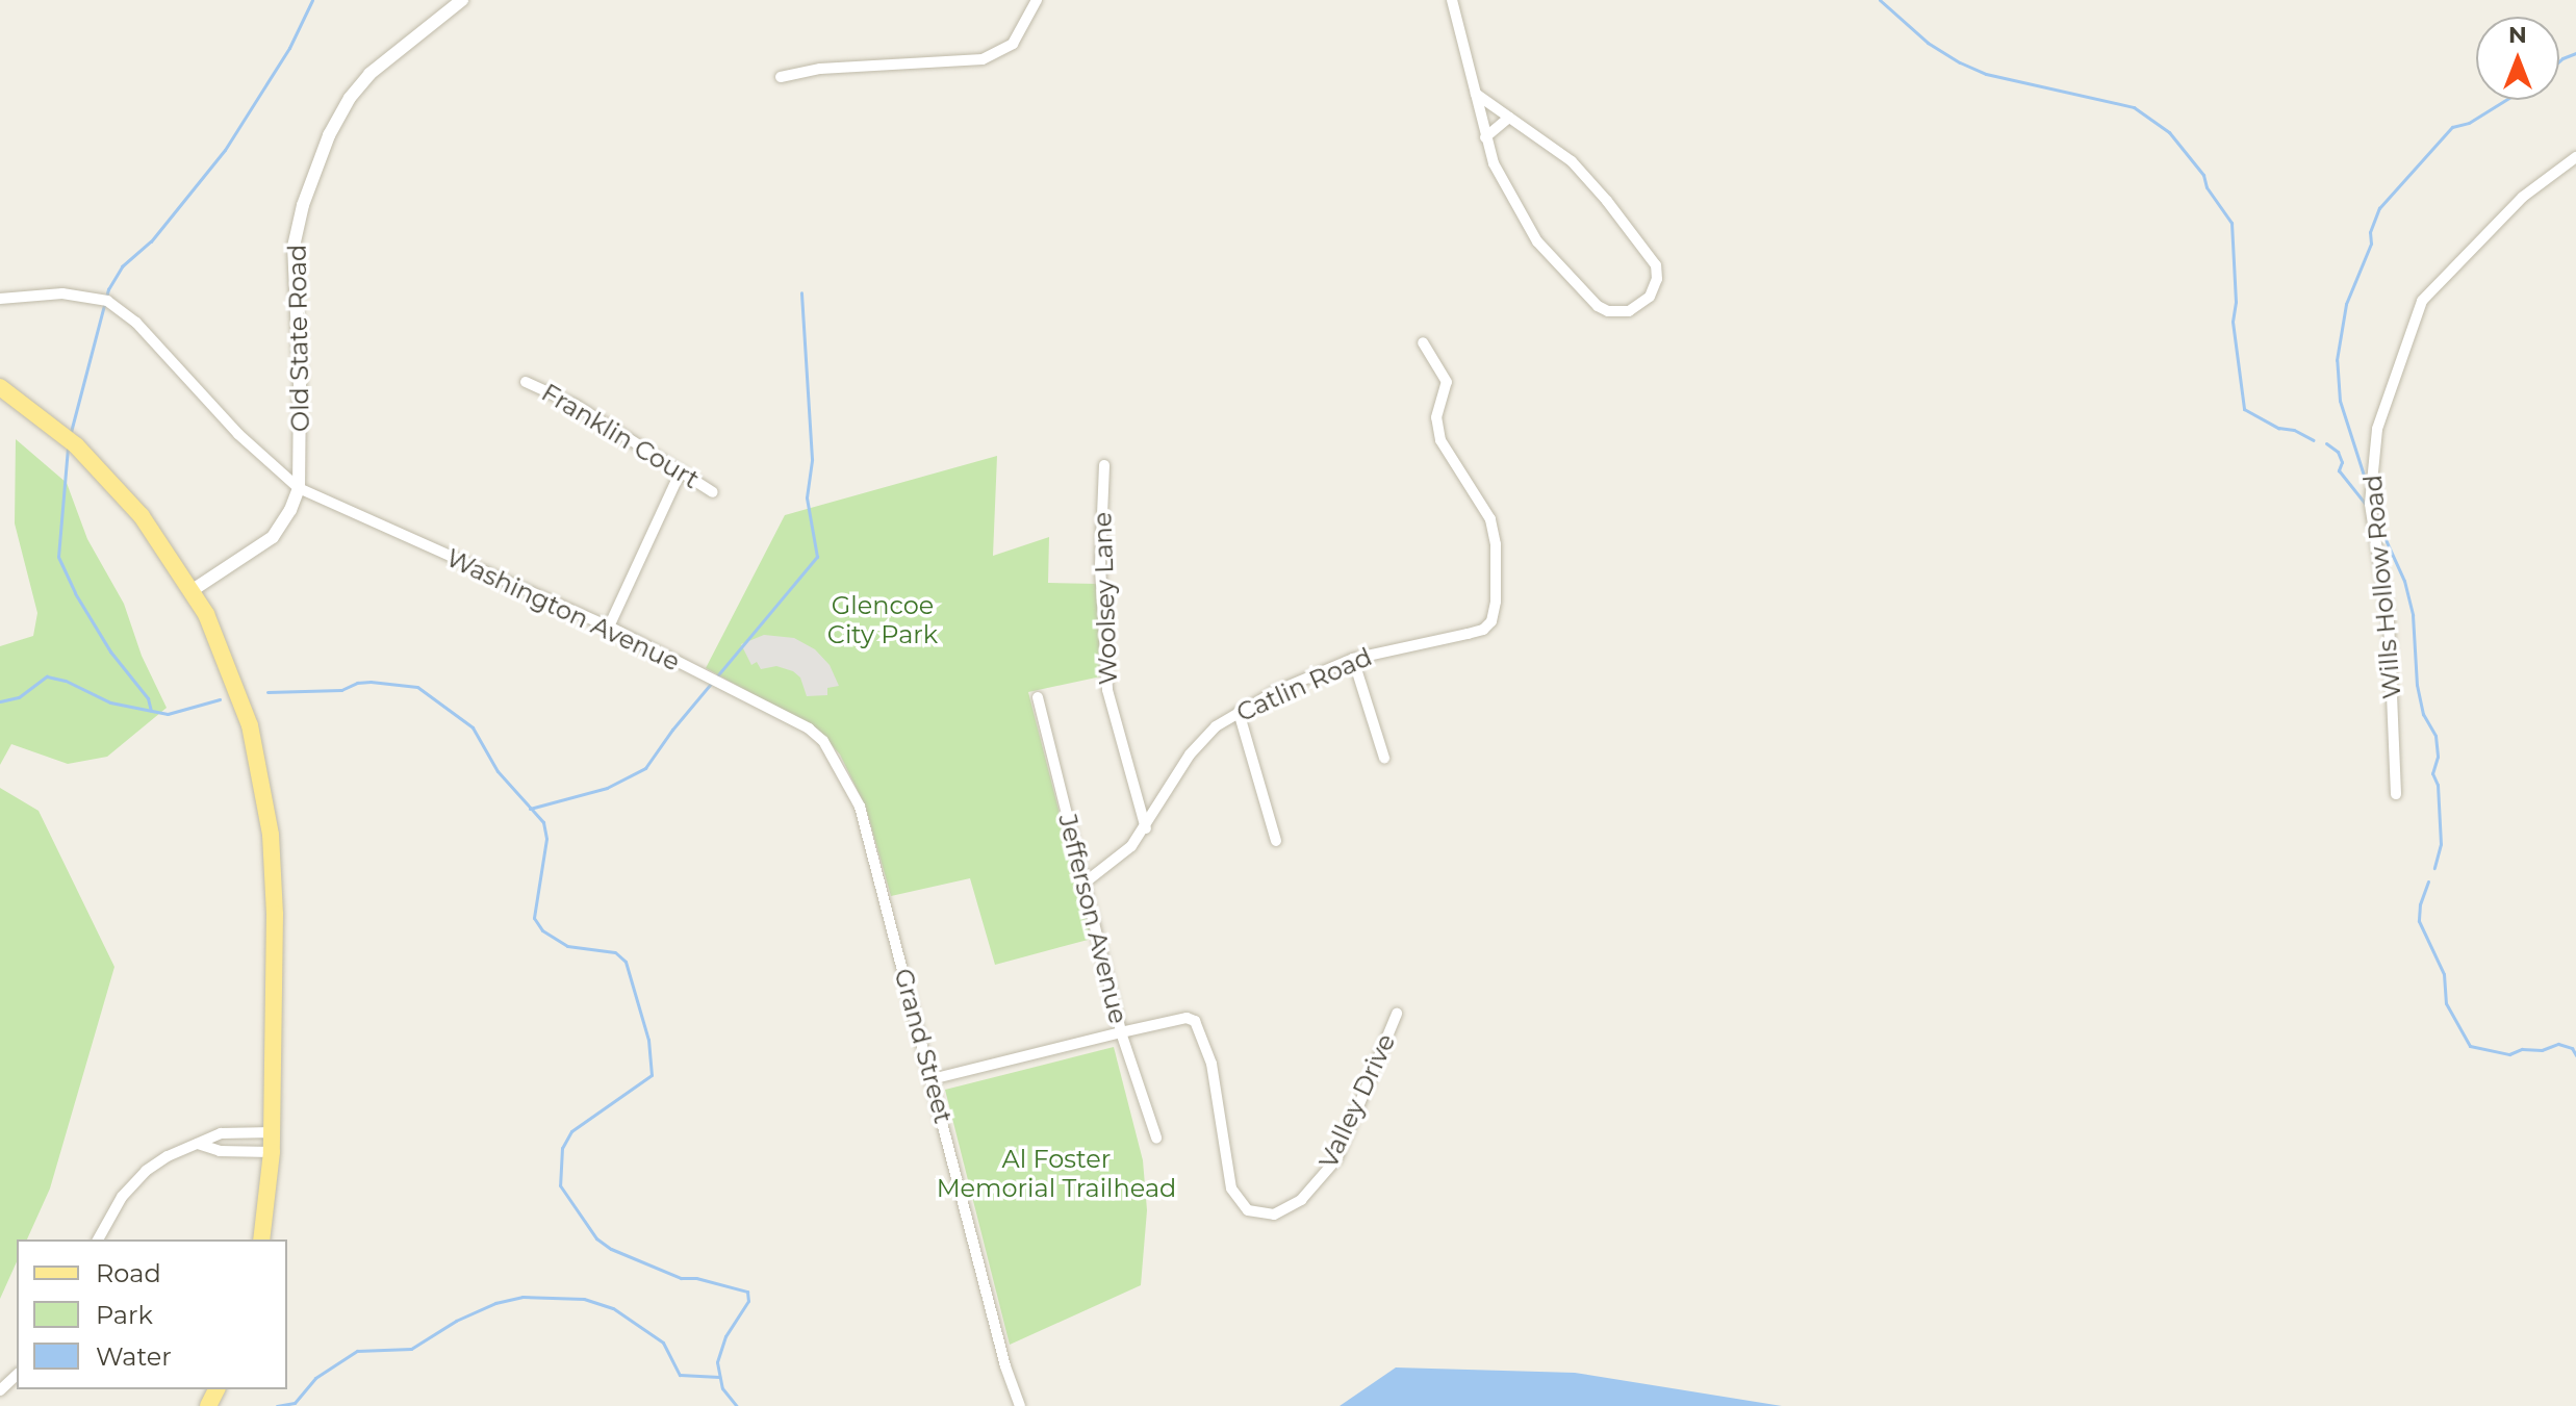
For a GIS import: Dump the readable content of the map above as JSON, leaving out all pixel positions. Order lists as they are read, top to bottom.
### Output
{
  "streets": {
    "street": [
      "Old State Road",
      "Franklin Court",
      "Wills Hollow Road",
      "Woolsey Lane",
      "Washington Avenue",
      "Catlin Road",
      "Jefferson Avenue",
      "Grand Street",
      "Valley Drive"
    ]
  },
  "crossings": [
    ["Old State Road", "Washington Avenue"],
    ["Woolsey Lane", "Catlin Road"],
    ["Washington Avenue", "Grand Street"],
    ["Catlin Road", "Jefferson Avenue"],
    ["Jefferson Avenue", "Valley Drive"]
  ],
  "parks": ["Glencoe City Park", "Al Foster Memorial Trailhead"],
  "legend": ["Road", "Park", "Water"],
  "north": "top"
}
